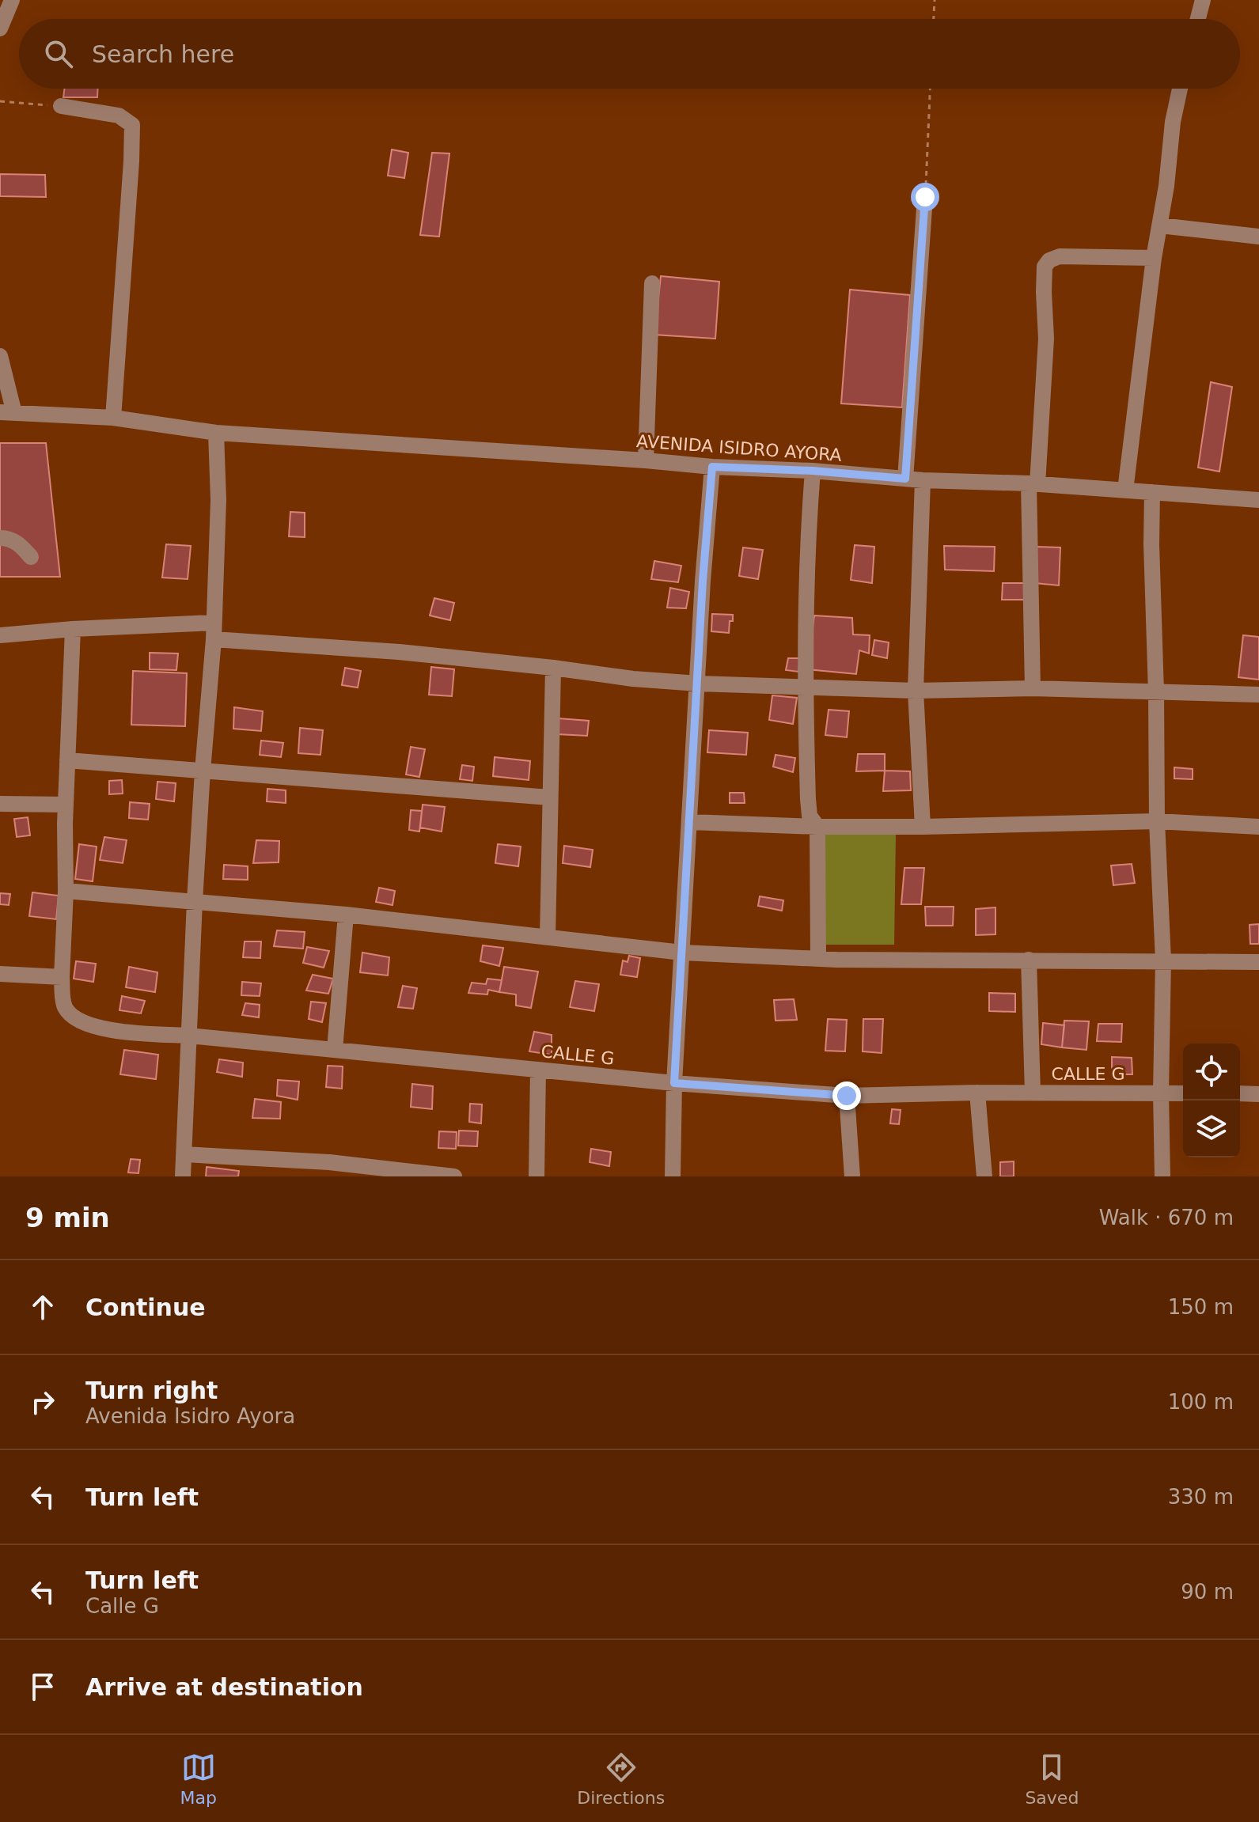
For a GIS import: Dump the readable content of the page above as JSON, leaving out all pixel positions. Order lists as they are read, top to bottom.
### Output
{
  "streets": {
    "street": ["AVENIDA ISIDRO AYORA", "CALLE G"]
  },
  "page": {
    "search": "Search here",
    "heading": ["9 min", "Walk · 670 m"],
    "list": [
      ["Continue", "150 m"],
      ["Turn right", "Avenida Isidro Ayora", "100 m"],
      ["Turn left", "330 m"],
      ["Turn left", "Calle G", "90 m"],
      "Arrive at destination"
    ],
    "nav": ["Map", "Directions", "Saved"]
  }
}
